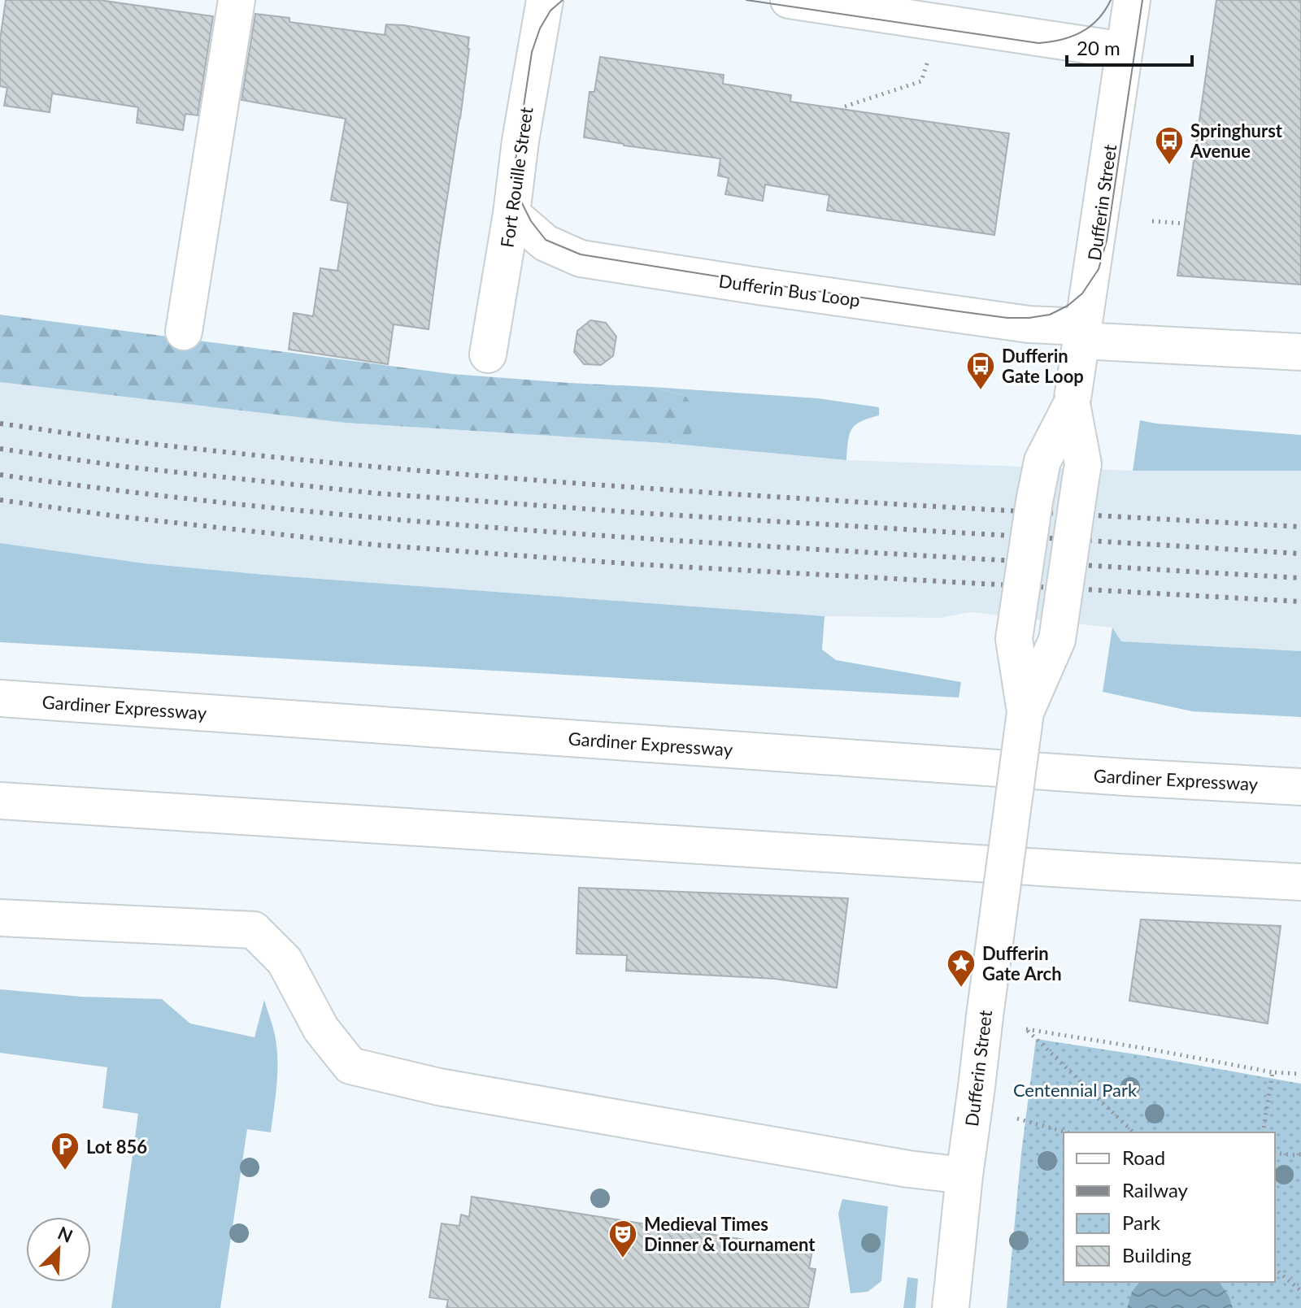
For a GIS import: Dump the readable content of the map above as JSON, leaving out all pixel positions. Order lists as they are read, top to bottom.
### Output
{
  "streets": {
    "main road": [
      "Fort Rouille Street",
      "Dufferin Street",
      "Dufferin Bus Loop",
      "Gardiner Expressway"
    ]
  },
  "crossings": [
    ["Fort Rouille Street", "Dufferin Bus Loop"],
    ["Dufferin Street", "Dufferin Bus Loop"]
  ],
  "parks": ["Centennial Park"],
  "places": {
    "bus stop": ["Springhurst Avenue", "Dufferin Gate Loop"],
    "place": ["Dufferin Gate Arch"],
    "parking": ["Lot 856"],
    "theatre": ["Medieval Times Dinner & Tournament"]
  },
  "legend": [
    "Road",
    "Railway",
    "Park",
    "Building"
  ],
  "scale_bar": "20 m",
  "north": "top right"
}
